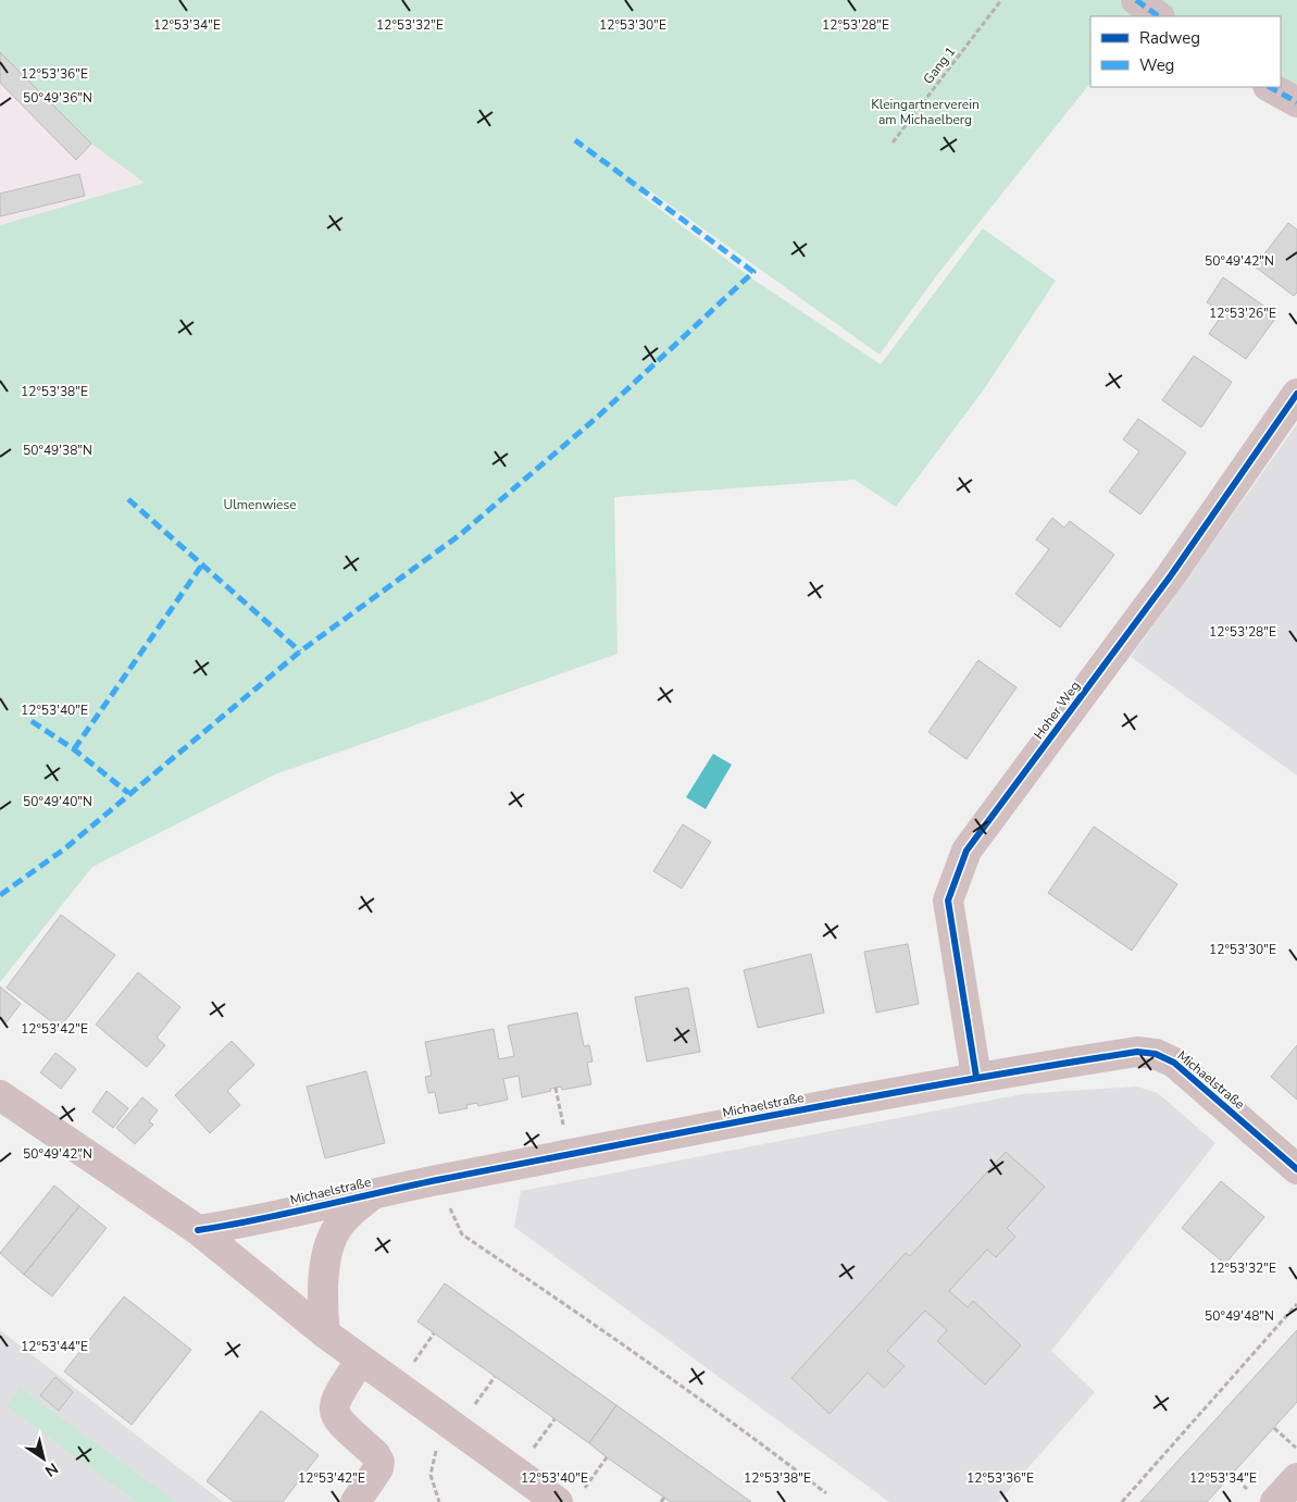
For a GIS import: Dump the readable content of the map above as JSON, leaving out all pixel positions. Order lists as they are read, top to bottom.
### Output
{
  "streets": {
    "street": ["Hoher Weg", "Michaelstraße"],
    "path": ["Gang 1"]
  },
  "crossings": [
    ["Hoher Weg", "Michaelstraße"]
  ],
  "parks": ["Kleingartnerverein am Michaelberg", "Ulmenwiese"],
  "legend": ["Radweg", "Weg"],
  "north": "bottom right",
  "coordinates": [
    "12°53'32\"E",
    "12°53'30\"E",
    "12°53'28\"E",
    "12°53'34\"E",
    "12°53'36\"E",
    "50°49'36\"N",
    "50°49'42\"N",
    "12°53'26\"E",
    "12°53'38\"E",
    "50°49'38\"N",
    "12°53'40\"E",
    "50°49'40\"N",
    "12°53'42\"E",
    "50°49'48\"N",
    "12°53'44\"E"
  ]
}
